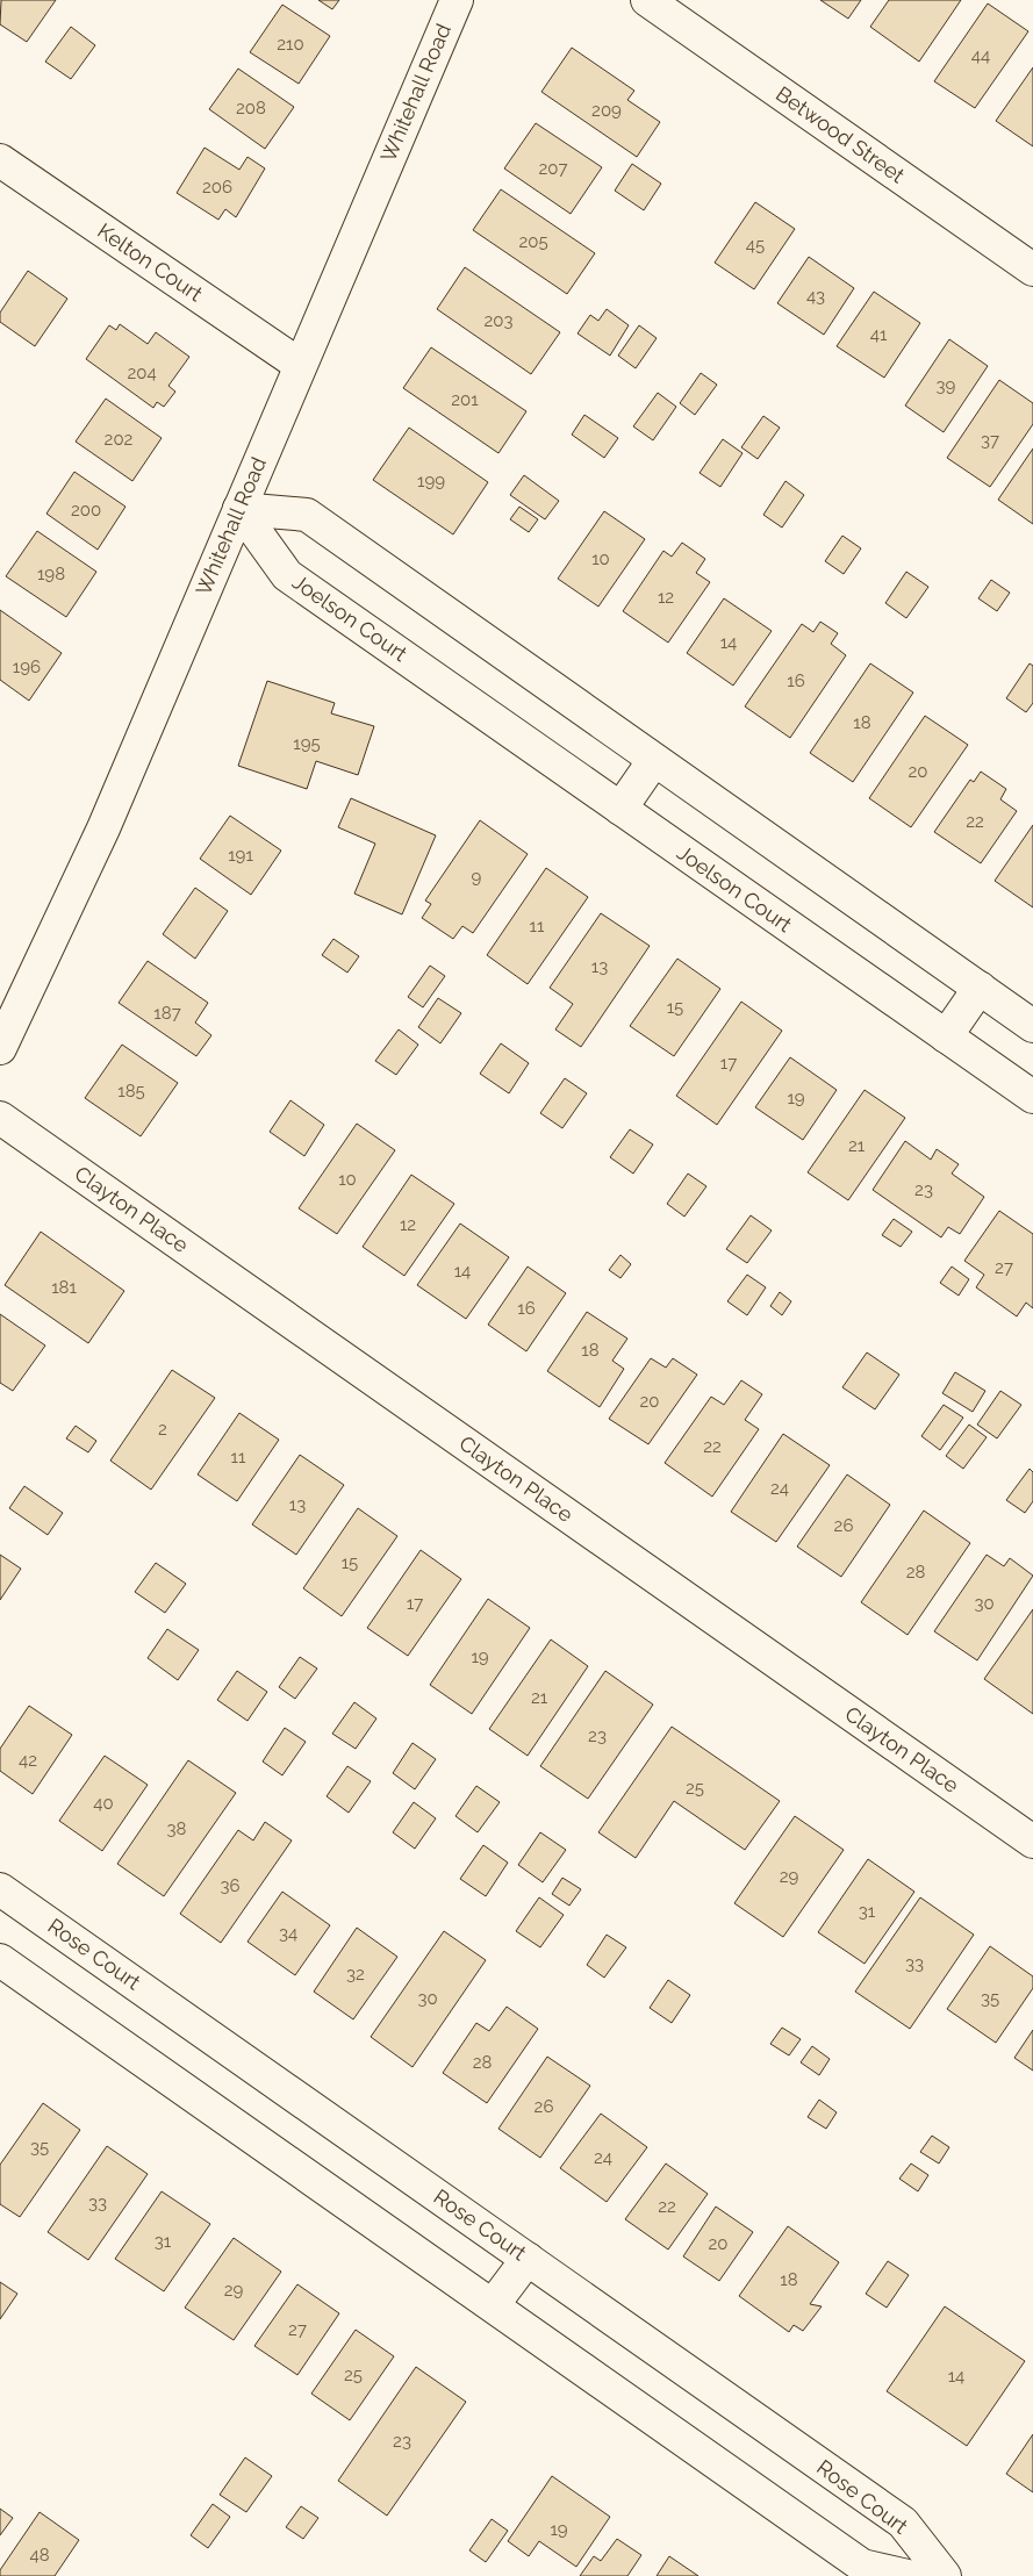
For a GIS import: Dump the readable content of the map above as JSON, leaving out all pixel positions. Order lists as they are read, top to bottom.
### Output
{
  "streets": {
    "street": [
      "Whitehall Road",
      "Betwood Street",
      "Kelton Court",
      "Joelson Court",
      "Clayton Place",
      "Rose Court"
    ]
  },
  "crossings": [
    ["Whitehall Road", "Kelton Court"],
    ["Whitehall Road", "Joelson Court"]
  ],
  "house_numbers": [
    "210",
    "44",
    "208",
    "209",
    "207",
    "206",
    "205",
    "45",
    "43",
    "203",
    "41",
    "204",
    "39",
    "201",
    "202",
    "37",
    "199",
    "200",
    "10",
    "198",
    "12",
    "14",
    "196",
    "16",
    "18",
    "195",
    "20",
    "22",
    "191",
    "9",
    "11",
    "13",
    "15",
    "187",
    "17",
    "185",
    "19",
    "21",
    "10",
    "23",
    "12",
    "27",
    "14",
    "181",
    "16",
    "18",
    "20",
    "2",
    "22",
    "11",
    "24",
    "13",
    "26",
    "15",
    "28",
    "17",
    "30",
    "19",
    "21",
    "23",
    "42",
    "25",
    "40",
    "38",
    "29",
    "36",
    "31",
    "34",
    "33",
    "32",
    "30",
    "35",
    "28",
    "26",
    "35",
    "24",
    "33",
    "22",
    "31",
    "20",
    "18",
    "29",
    "27",
    "25",
    "14",
    "23",
    "19",
    "48"
  ]
}
